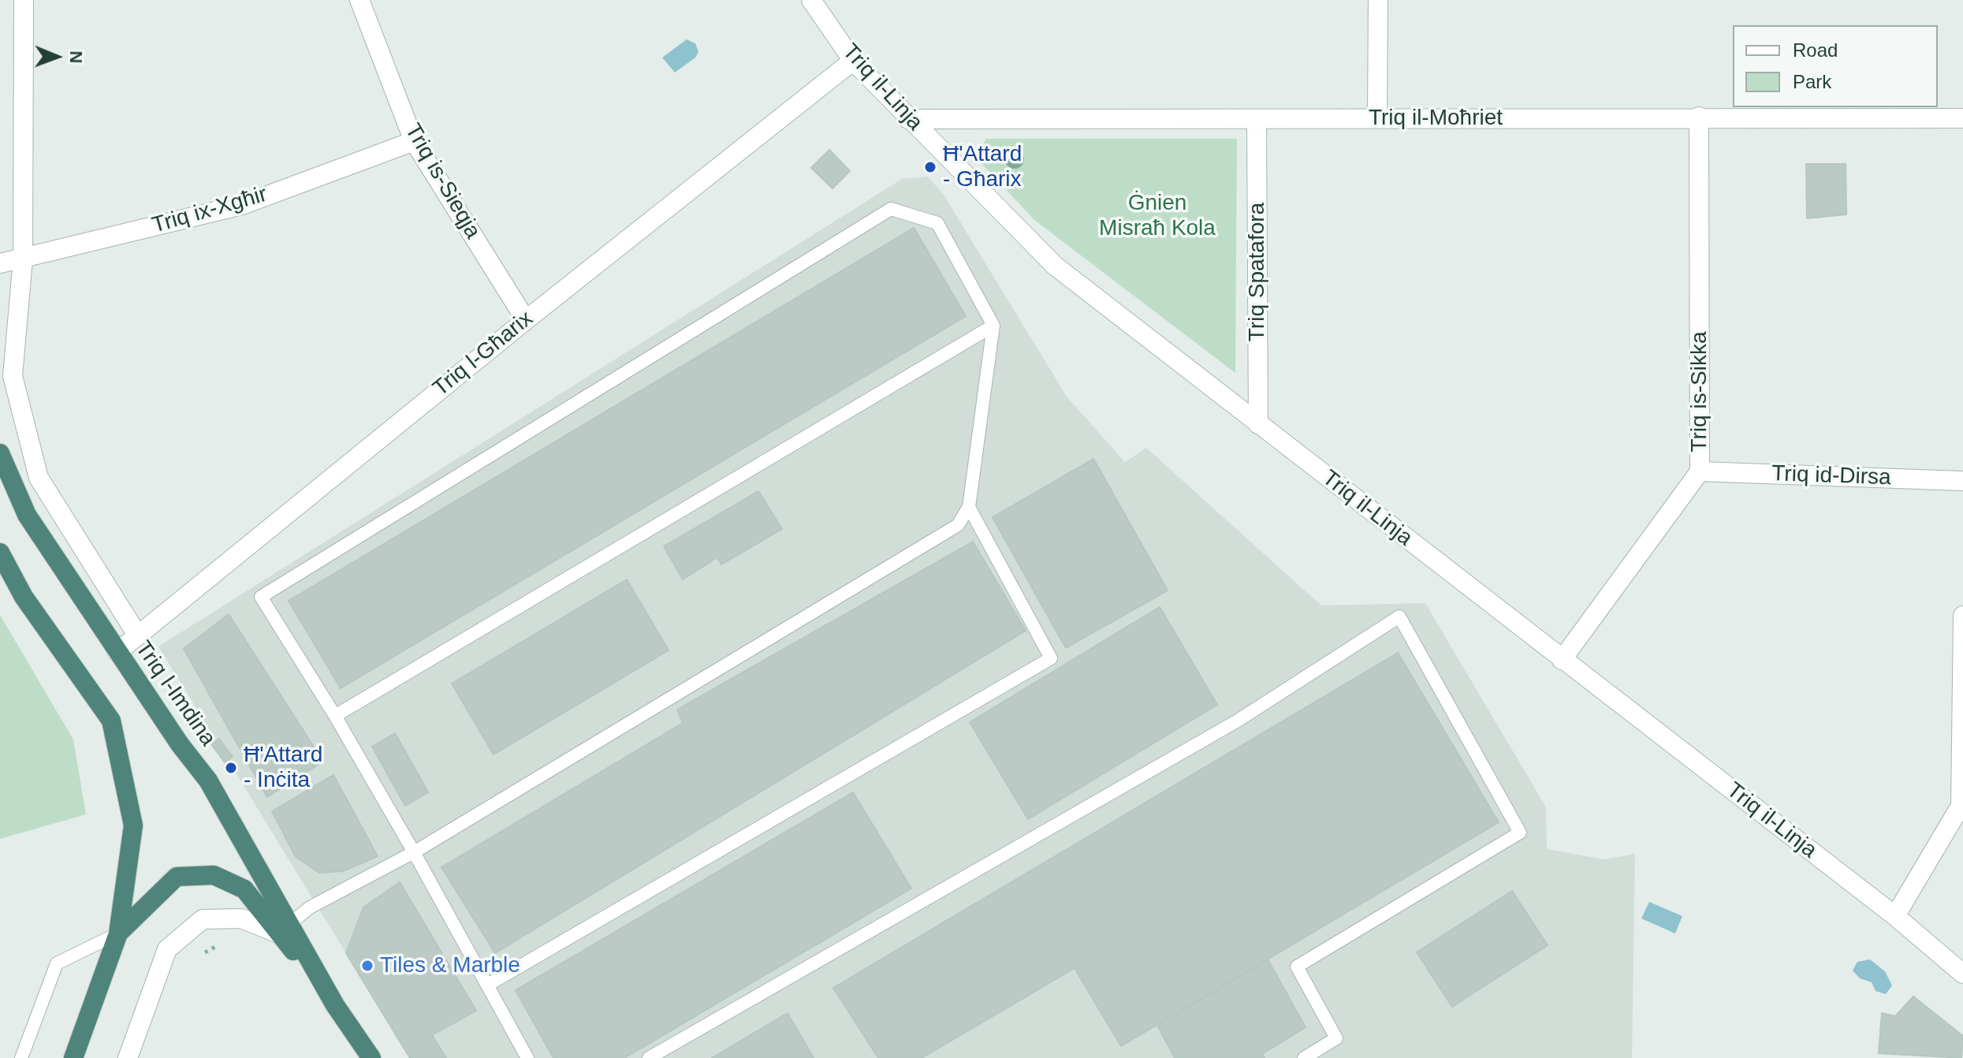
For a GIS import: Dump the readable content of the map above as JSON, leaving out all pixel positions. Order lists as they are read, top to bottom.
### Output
{
  "streets": {
    "highway": ["Triq l-Imdina"],
    "street": [
      "Triq il-Linja",
      "Triq il-Moħriet",
      "Triq is-Sieqja",
      "Triq ix-Xgħir",
      "Triq Spatafora",
      "Triq l-Għarix",
      "Triq is-Sikka",
      "Triq id-Dirsa"
    ]
  },
  "crossings": [
    ["Triq il-Linja", "Triq il-Moħriet"],
    ["Triq il-Linja", "Triq Spatafora"],
    ["Triq il-Linja", "Triq l-Għarix"],
    ["Triq il-Linja", "Triq is-Sikka"],
    ["Triq il-Moħriet", "Triq Spatafora"],
    ["Triq il-Moħriet", "Triq is-Sikka"],
    ["Triq is-Sieqja", "Triq ix-Xgħir"],
    ["Triq is-Sieqja", "Triq l-Għarix"],
    ["Triq l-Għarix", "Triq l-Imdina"],
    ["Triq is-Sikka", "Triq id-Dirsa"]
  ],
  "parks": ["Ġnien Misraħ Kola"],
  "places": ["Ħ'Attard - Għarix", "Ħ'Attard - Inċita", "Tiles & Marble"],
  "legend": ["Road", "Park"],
  "north": "right"
}
